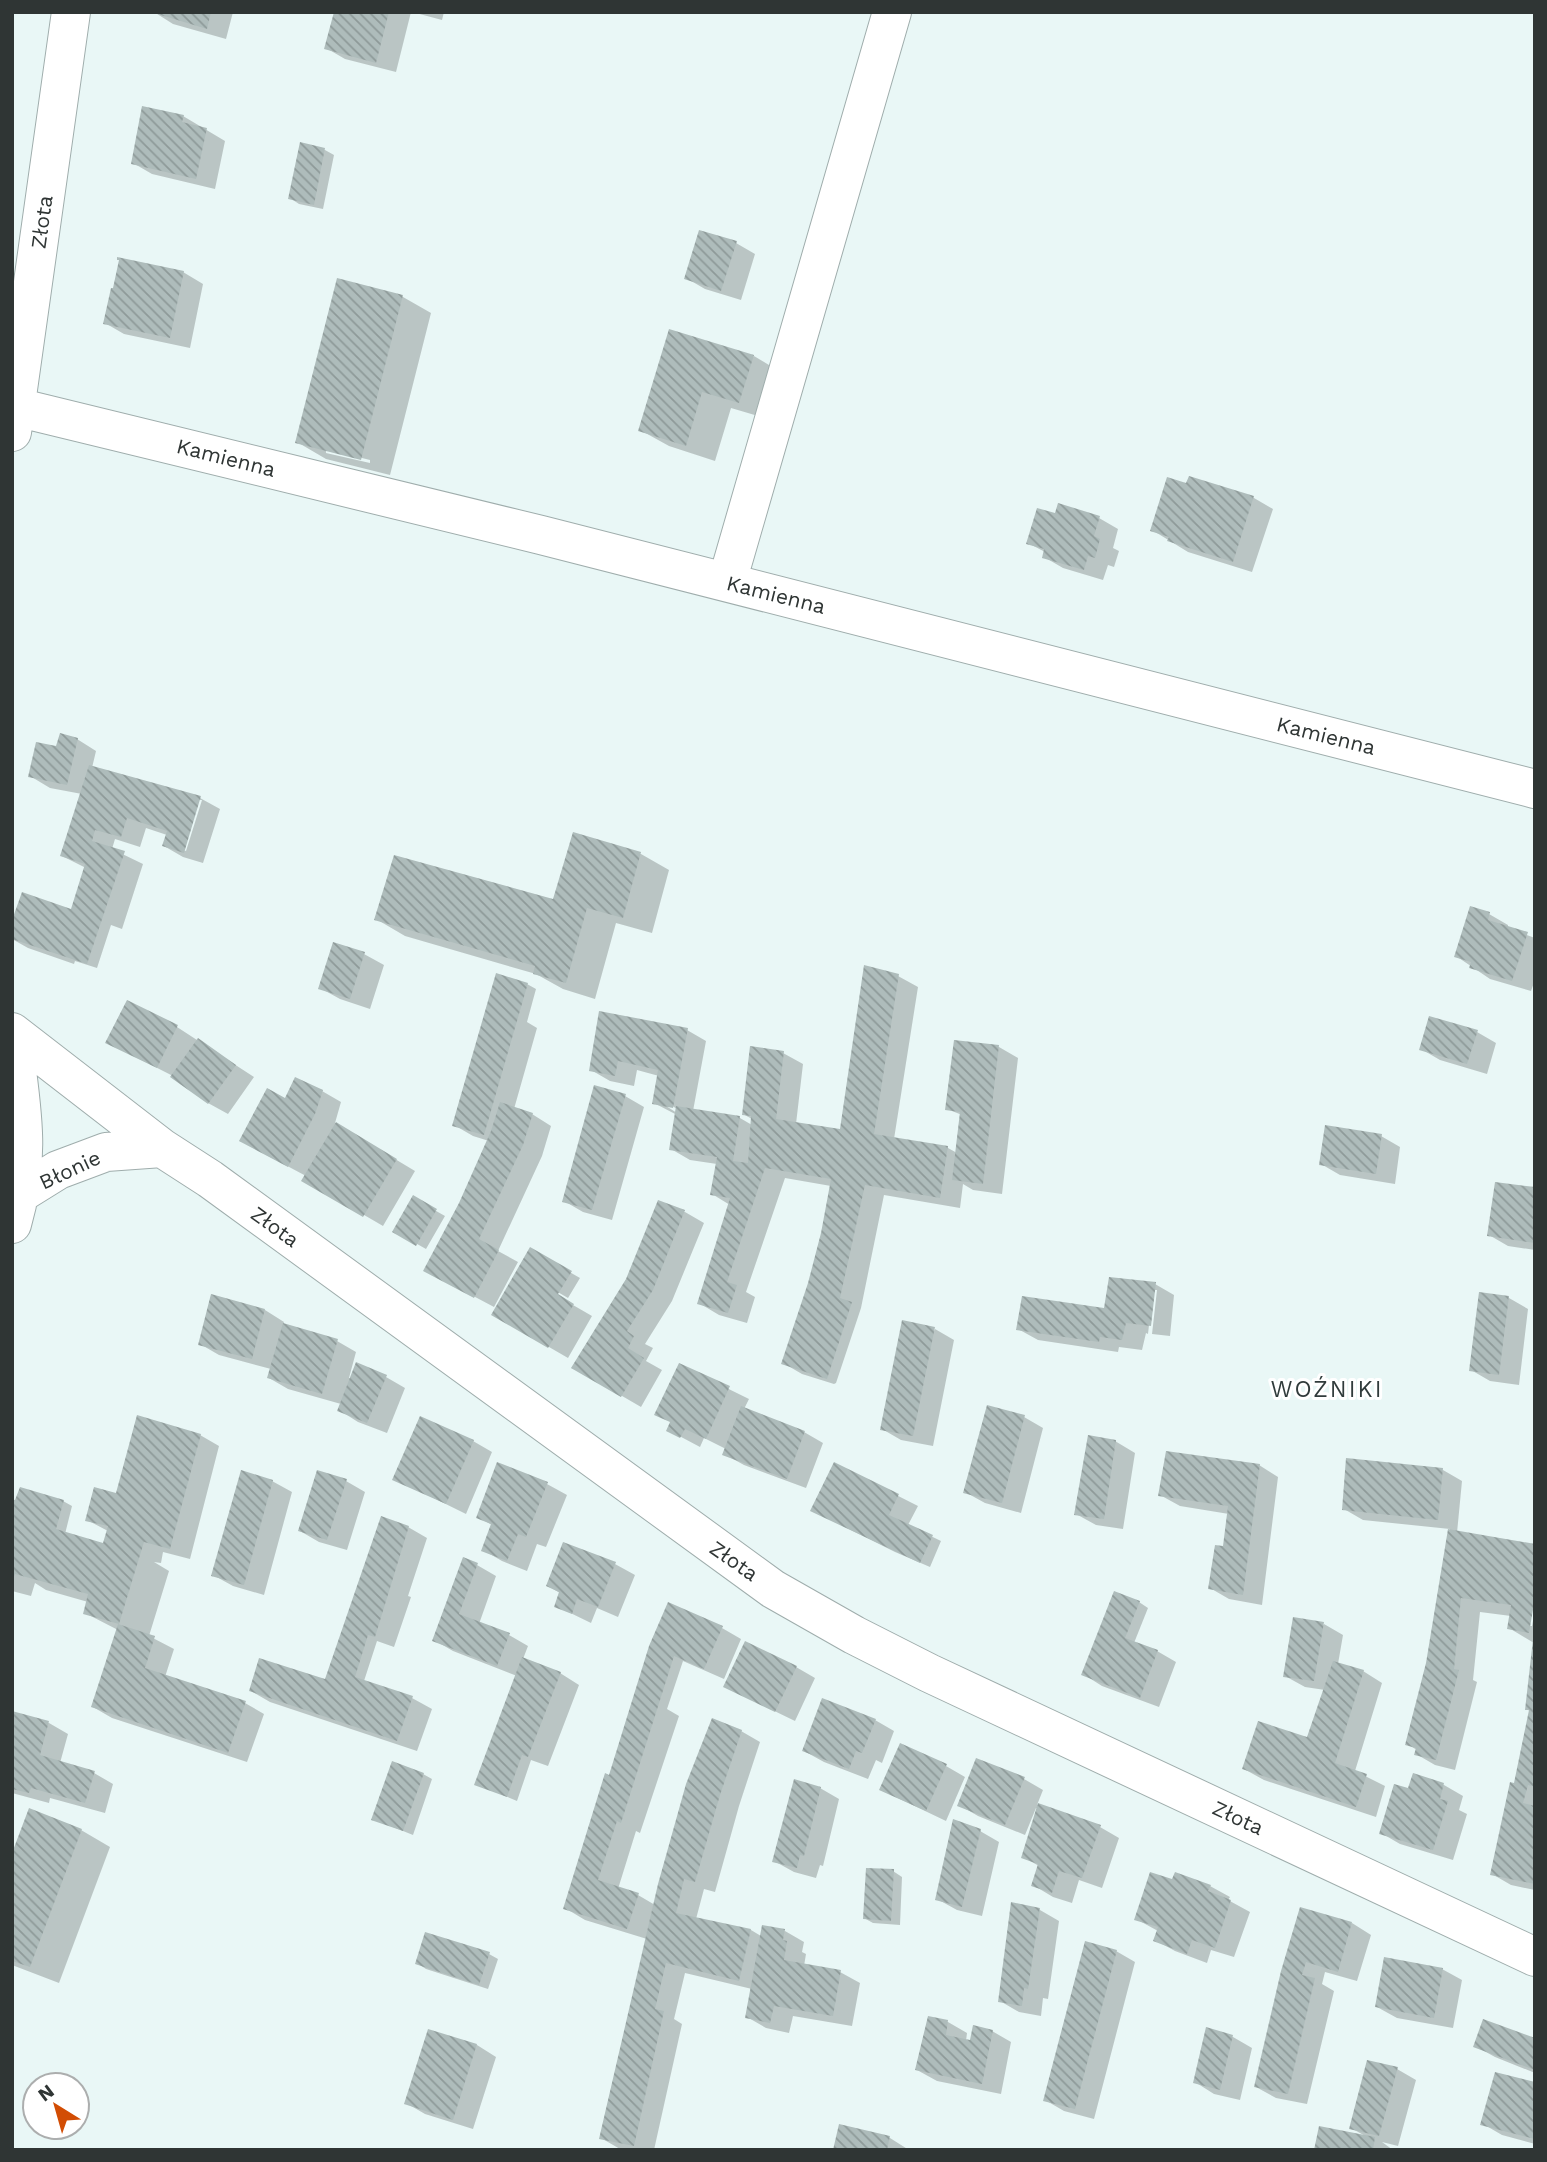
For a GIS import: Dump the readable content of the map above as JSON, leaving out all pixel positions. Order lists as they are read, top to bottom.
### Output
{
  "streets": {
    "street": ["Złota", "Kamienna", "Błonie"]
  },
  "crossings": [
    ["Złota", "Kamienna"],
    ["Złota", "Błonie"]
  ],
  "districts": ["WOŹNIKI"],
  "north": "top left"
}
